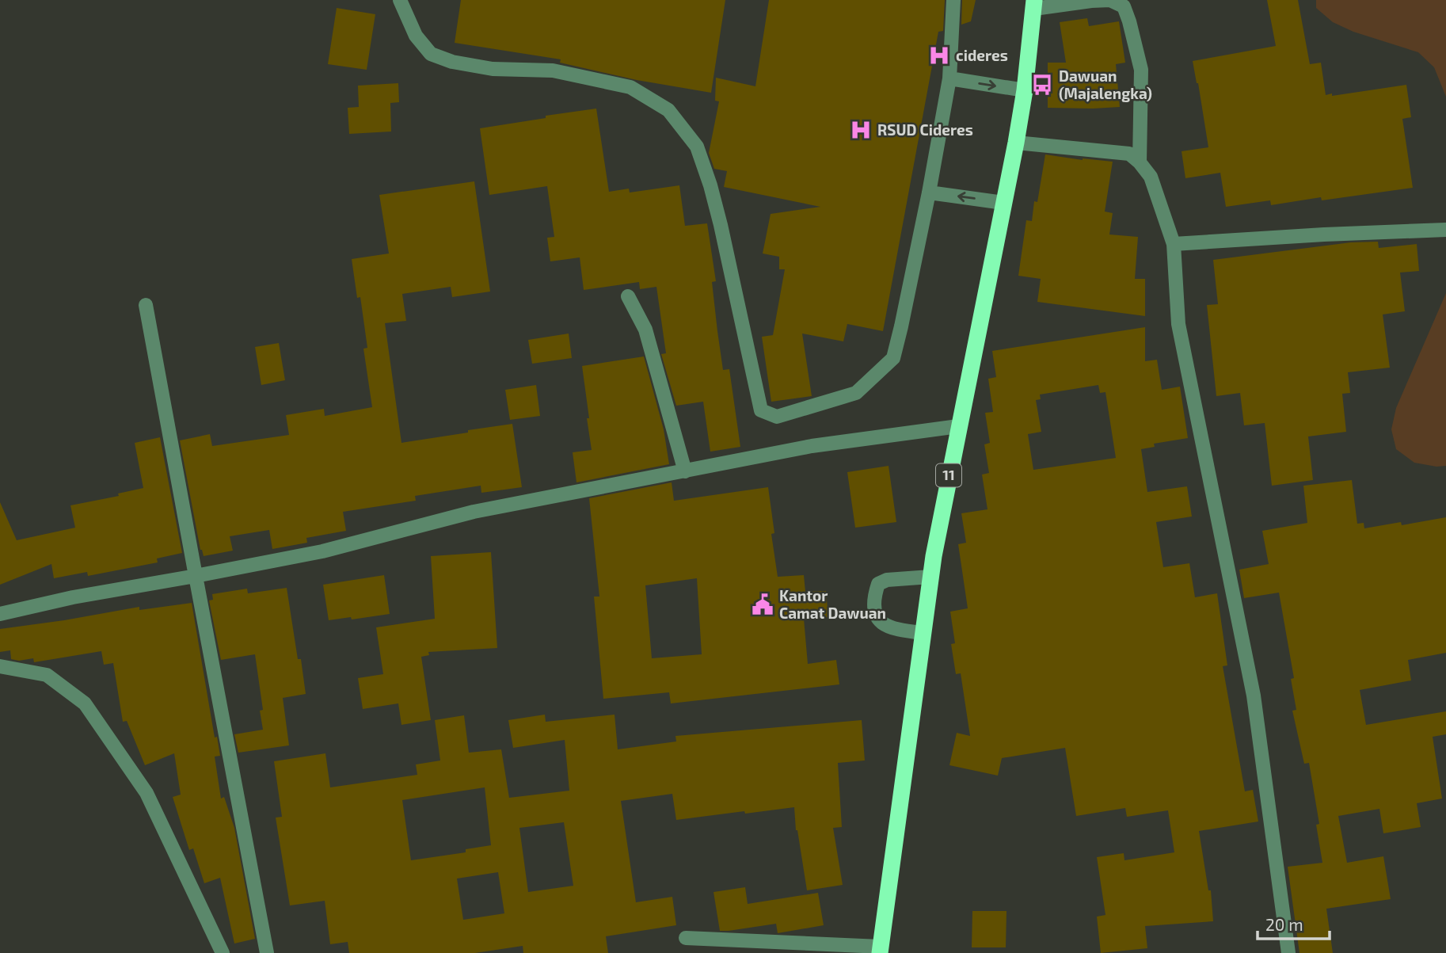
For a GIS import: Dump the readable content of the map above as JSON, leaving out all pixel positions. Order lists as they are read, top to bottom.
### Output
{
  "streets": {
    "highway": ["11"]
  },
  "places": {
    "hospital": ["cideres", "RSUD Cideres"],
    "bus stop": ["Dawuan (Majalengka)"],
    "public building": ["Kantor Camat Dawuan"]
  },
  "scale_bar": "20 m"
}
